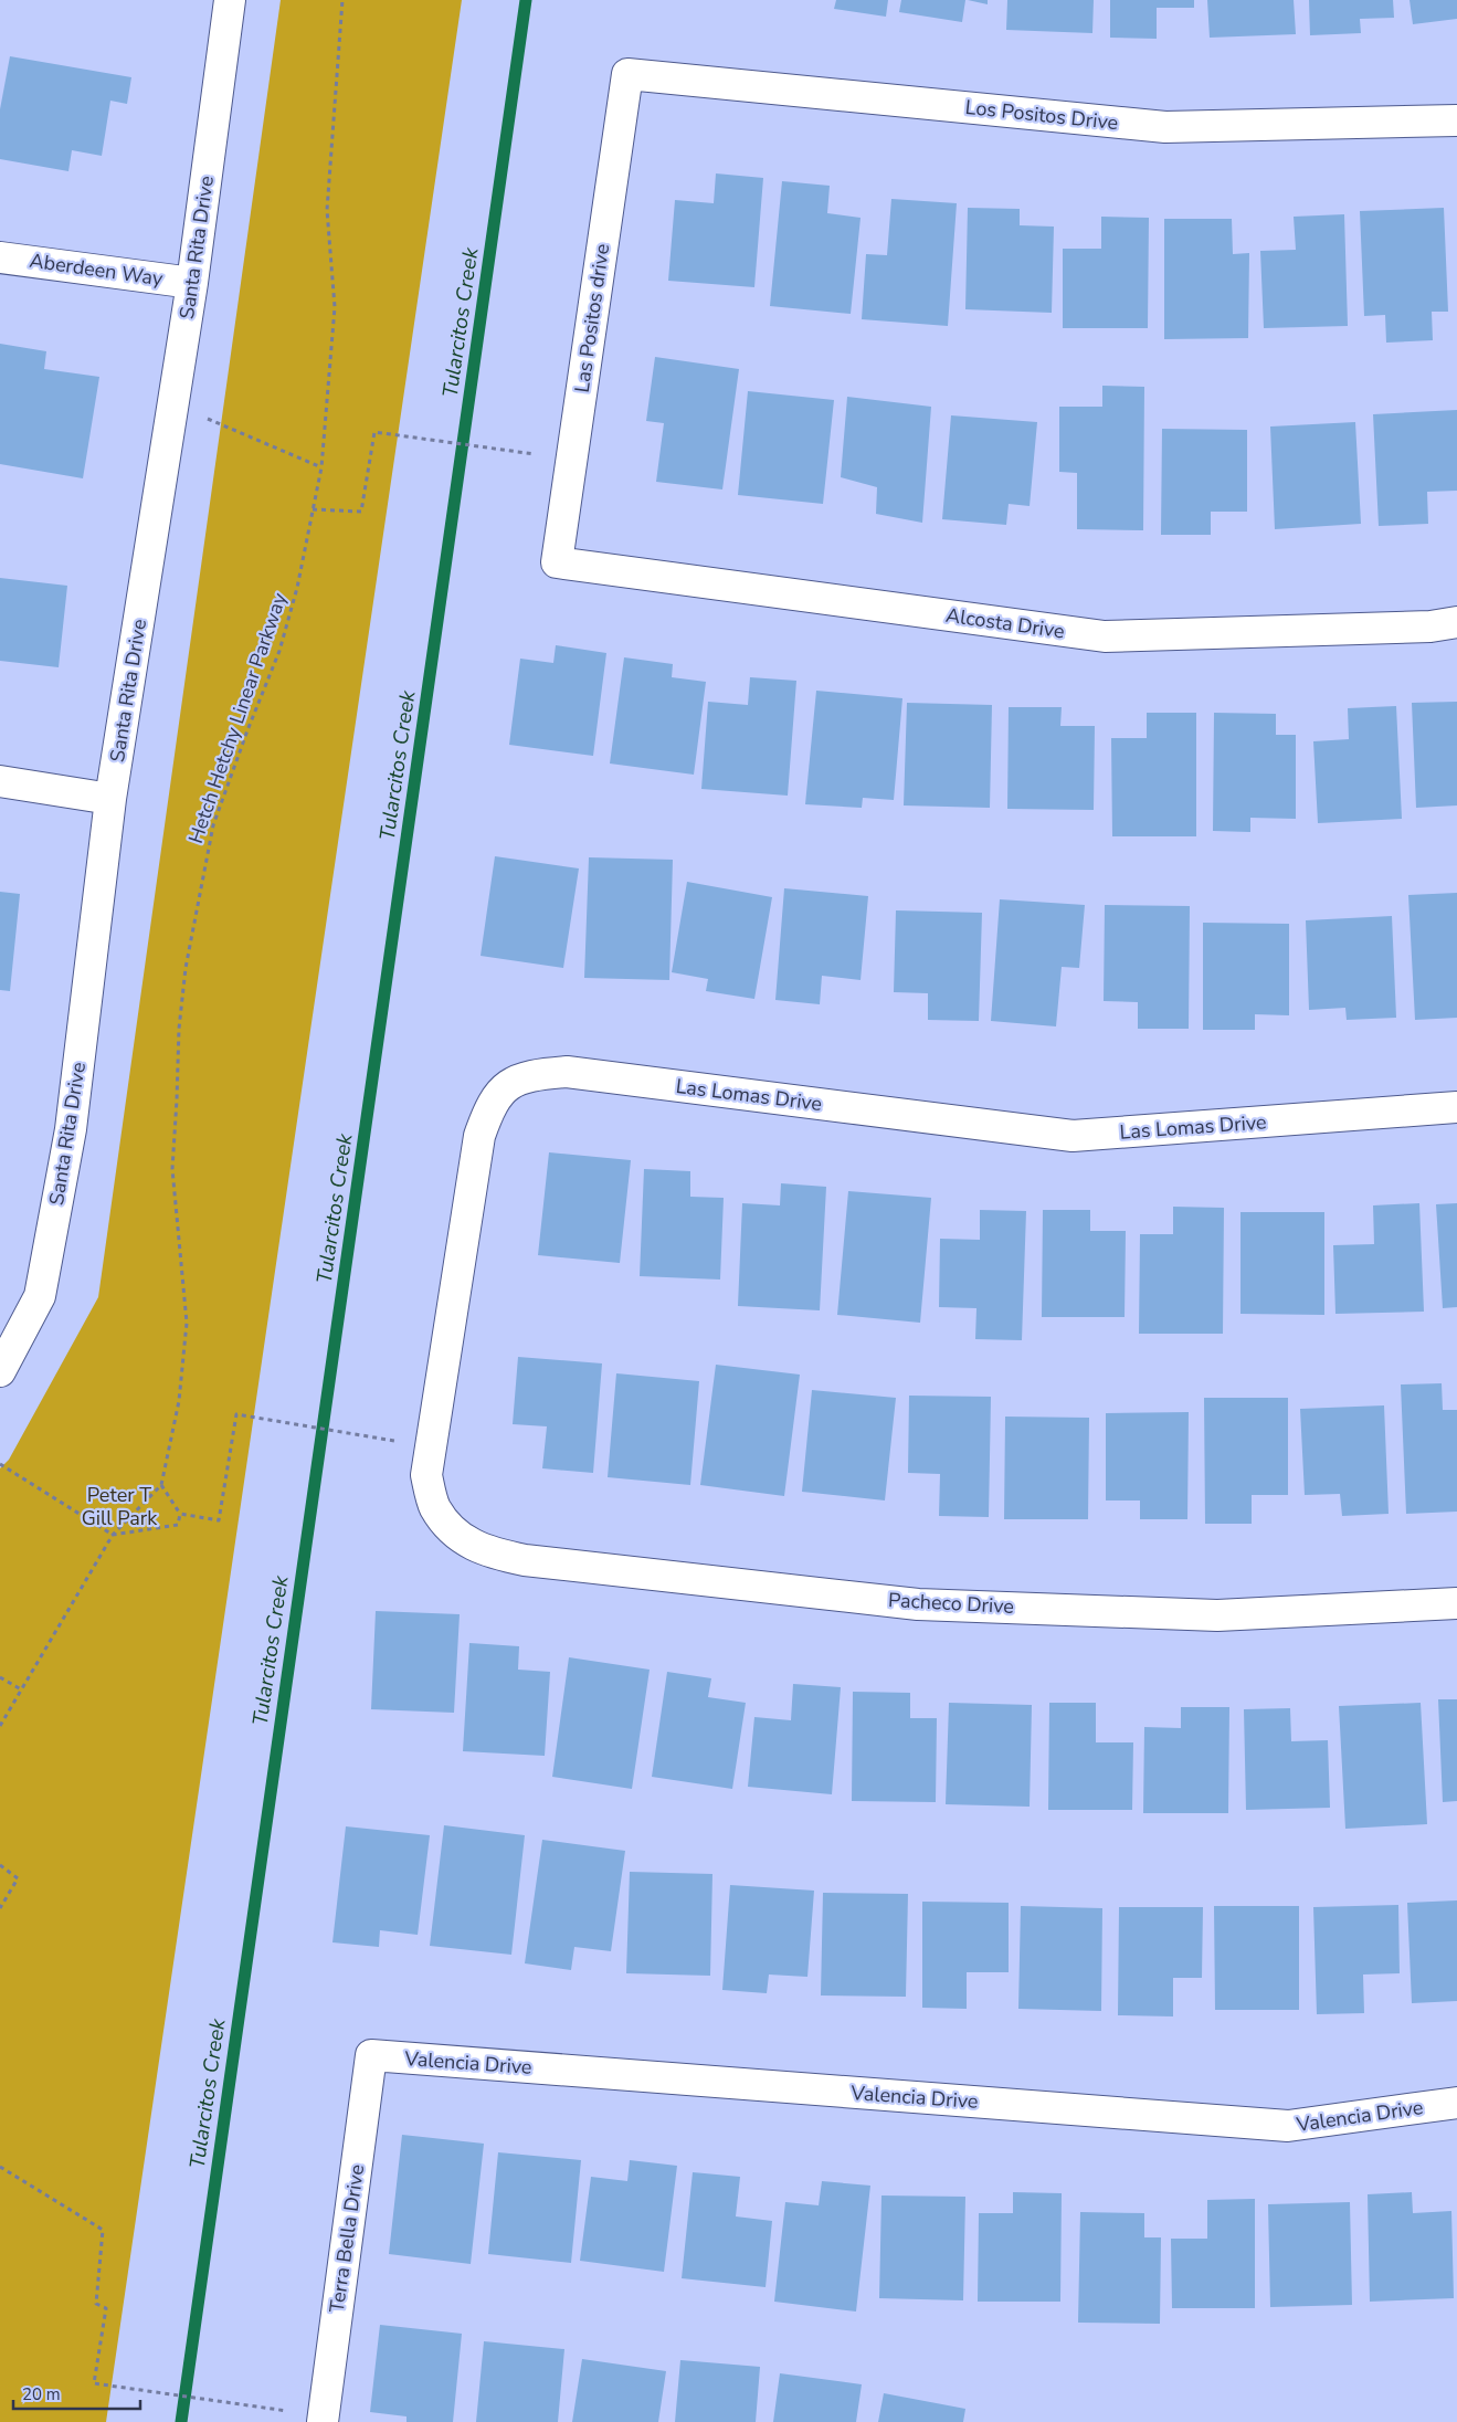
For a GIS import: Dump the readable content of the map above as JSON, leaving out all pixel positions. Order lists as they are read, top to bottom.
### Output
{
  "streets": {
    "street": [
      "Los Positos Drive",
      "Santa Rita Drive",
      "Aberdeen Way",
      "Las Positos drive",
      "Alcosta Drive",
      "Las Lomas Drive",
      "Pacheco Drive",
      "Valencia Drive",
      "Terra Bella Drive"
    ],
    "path": ["Hetch Hetchy Linear Parkway"]
  },
  "crossings": [
    ["Los Positos Drive", "Las Positos drive"],
    ["Santa Rita Drive", "Aberdeen Way"],
    ["Las Positos drive", "Alcosta Drive"],
    ["Las Lomas Drive", "Pacheco Drive"],
    ["Valencia Drive", "Terra Bella Drive"]
  ],
  "water": ["Tularcitos Creek"],
  "parks": ["Peter T Gill Park"],
  "scale_bar": "20 m"
}
